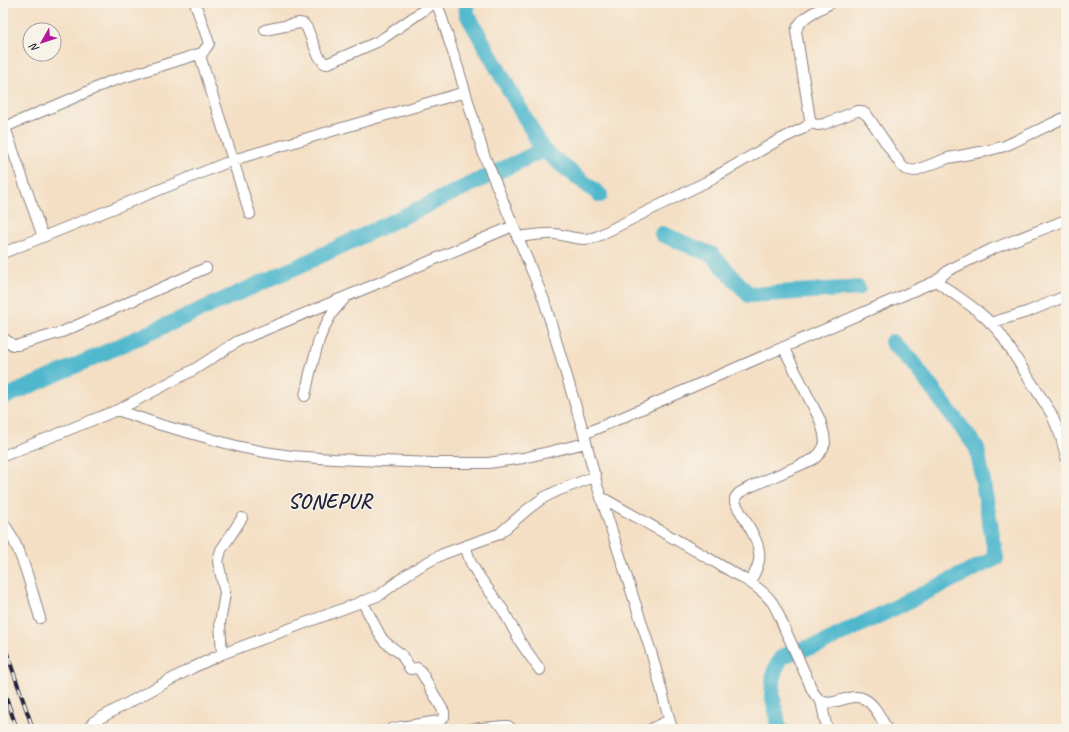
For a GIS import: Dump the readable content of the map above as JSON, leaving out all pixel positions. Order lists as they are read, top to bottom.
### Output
{
  "districts": ["SONEPUR"],
  "north": "bottom left"
}
